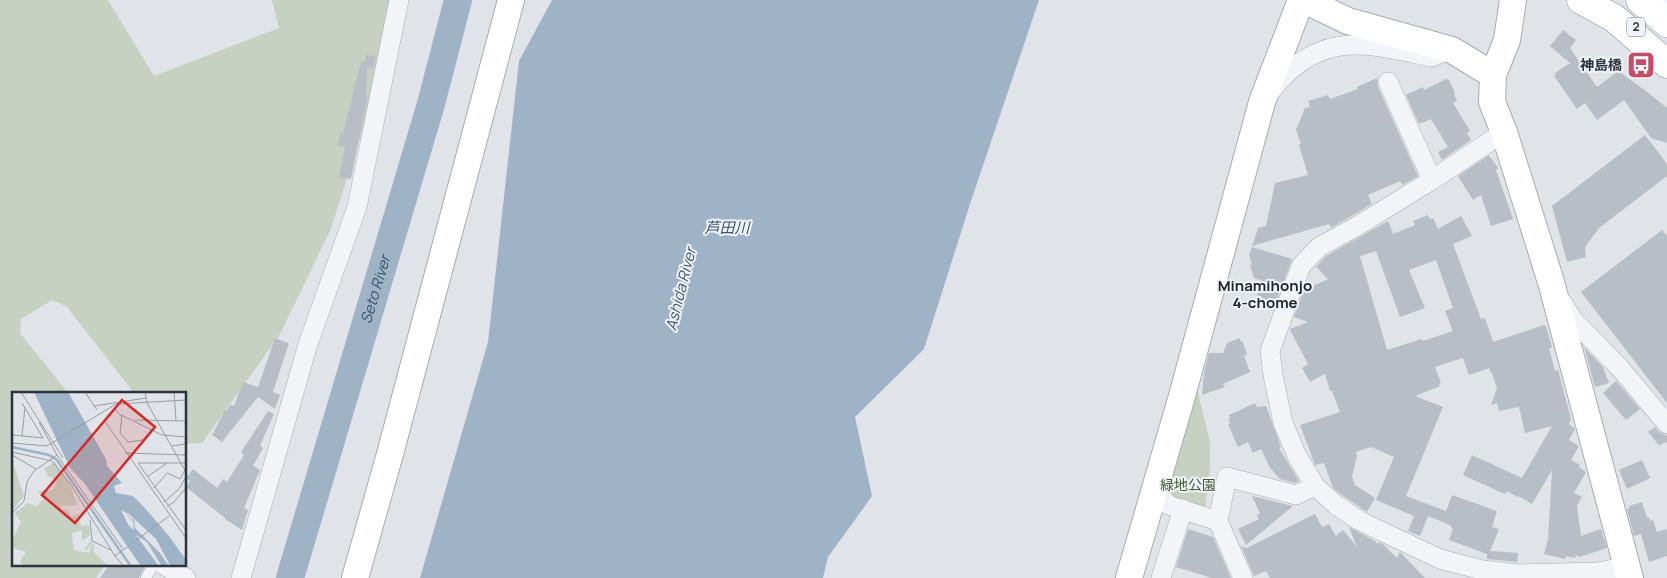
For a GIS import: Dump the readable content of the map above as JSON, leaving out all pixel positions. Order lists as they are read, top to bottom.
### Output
{
  "streets": {
    "highway": ["2"]
  },
  "districts": ["Minamihonjo 4-chome"],
  "water": ["芦田川", "Ashida River", "Seto River"],
  "parks": ["緑地公園"],
  "places": {
    "bus stop": ["神島橋"]
  }
}
